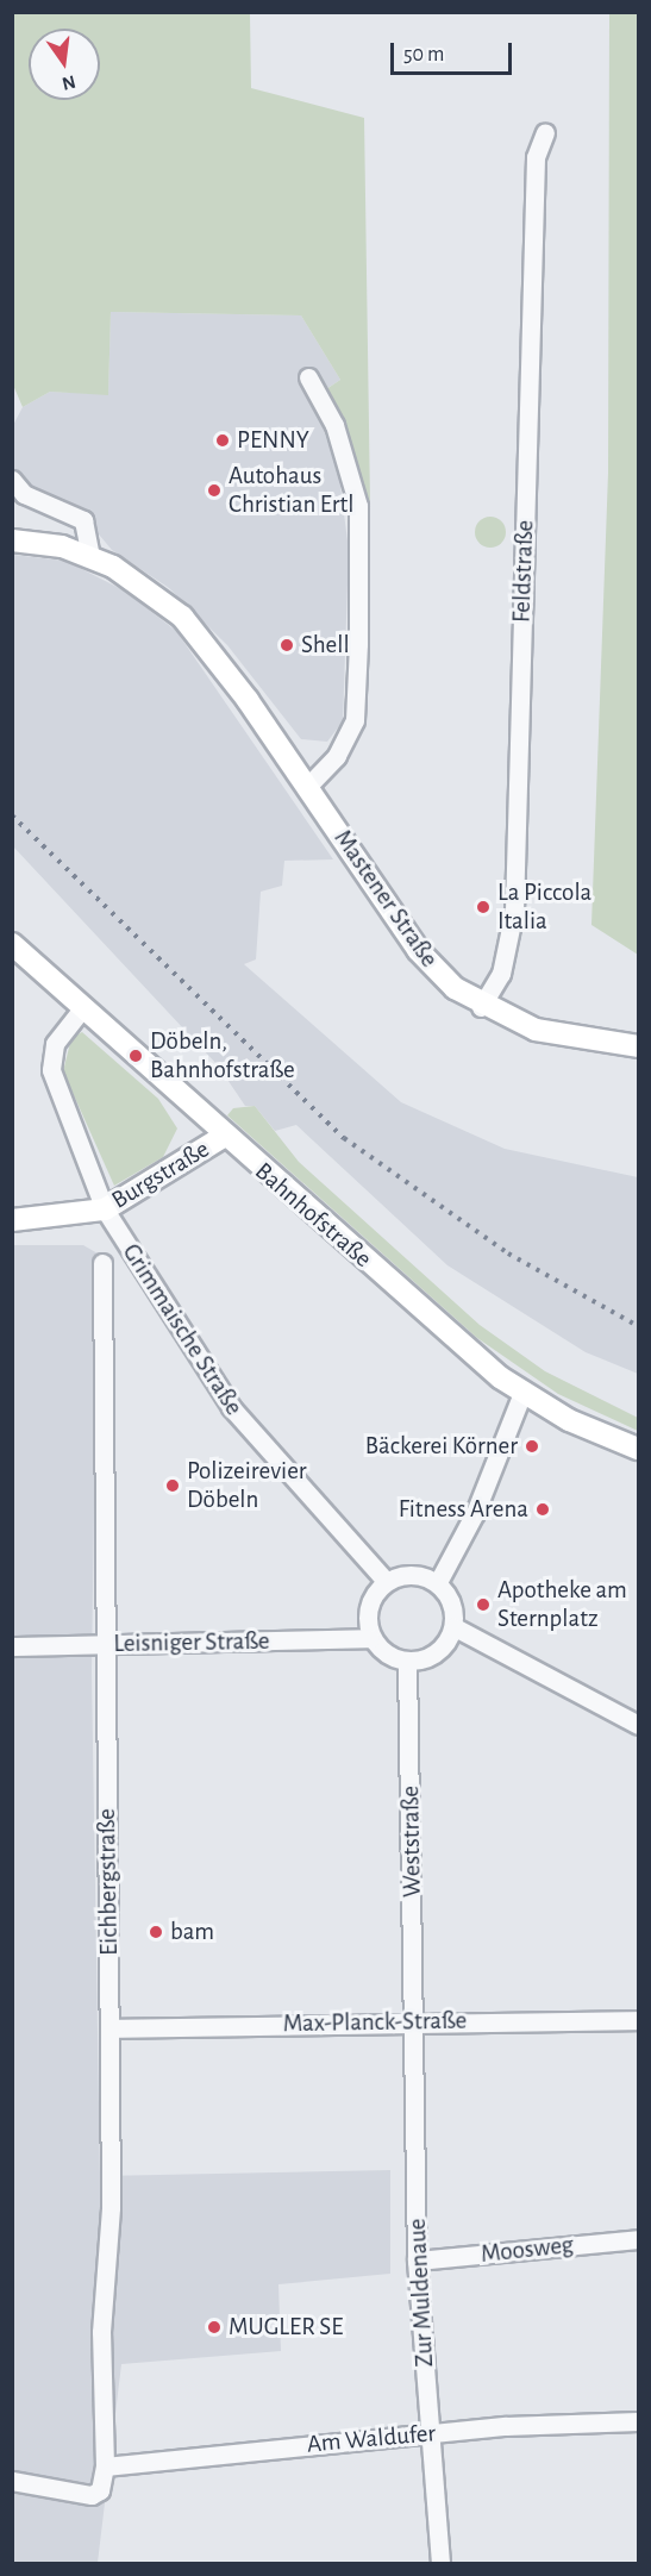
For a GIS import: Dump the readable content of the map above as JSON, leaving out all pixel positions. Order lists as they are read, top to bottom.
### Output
{
  "streets": {
    "main road": ["Mastener Straße", "Burgstraße", "Bahnhofstraße"],
    "street": [
      "Feldstraße",
      "Grimmaische Straße",
      "Leisniger Straße",
      "Weststraße",
      "Eichbergstraße",
      "Max-Planck-Straße",
      "Moosweg",
      "Zur Muldenaue",
      "Am Waldufer"
    ]
  },
  "crossings": [
    ["Feldstraße", "Mastener Straße"],
    ["Burgstraße", "Bahnhofstraße"],
    ["Burgstraße", "Grimmaische Straße"],
    ["Bahnhofstraße", "Grimmaische Straße"],
    ["Grimmaische Straße", "Leisniger Straße"],
    ["Grimmaische Straße", "Weststraße"],
    ["Leisniger Straße", "Weststraße"],
    ["Leisniger Straße", "Eichbergstraße"],
    ["Weststraße", "Max-Planck-Straße"],
    ["Weststraße", "Zur Muldenaue"],
    ["Eichbergstraße", "Max-Planck-Straße"],
    ["Eichbergstraße", "Am Waldufer"],
    ["Max-Planck-Straße", "Zur Muldenaue"],
    ["Moosweg", "Zur Muldenaue"],
    ["Zur Muldenaue", "Am Waldufer"]
  ],
  "places": [
    "PENNY",
    "Autohaus Christian Ertl",
    "Shell",
    "La Piccola Italia",
    "Döbeln, Bahnhofstraße",
    "Bäckerei Körner",
    "Polizeirevier Döbeln",
    "Fitness Arena",
    "Apotheke am Sternplatz",
    "bam",
    "MUGLER SE"
  ],
  "scale_bar": "50 m",
  "north": "bottom"
}
